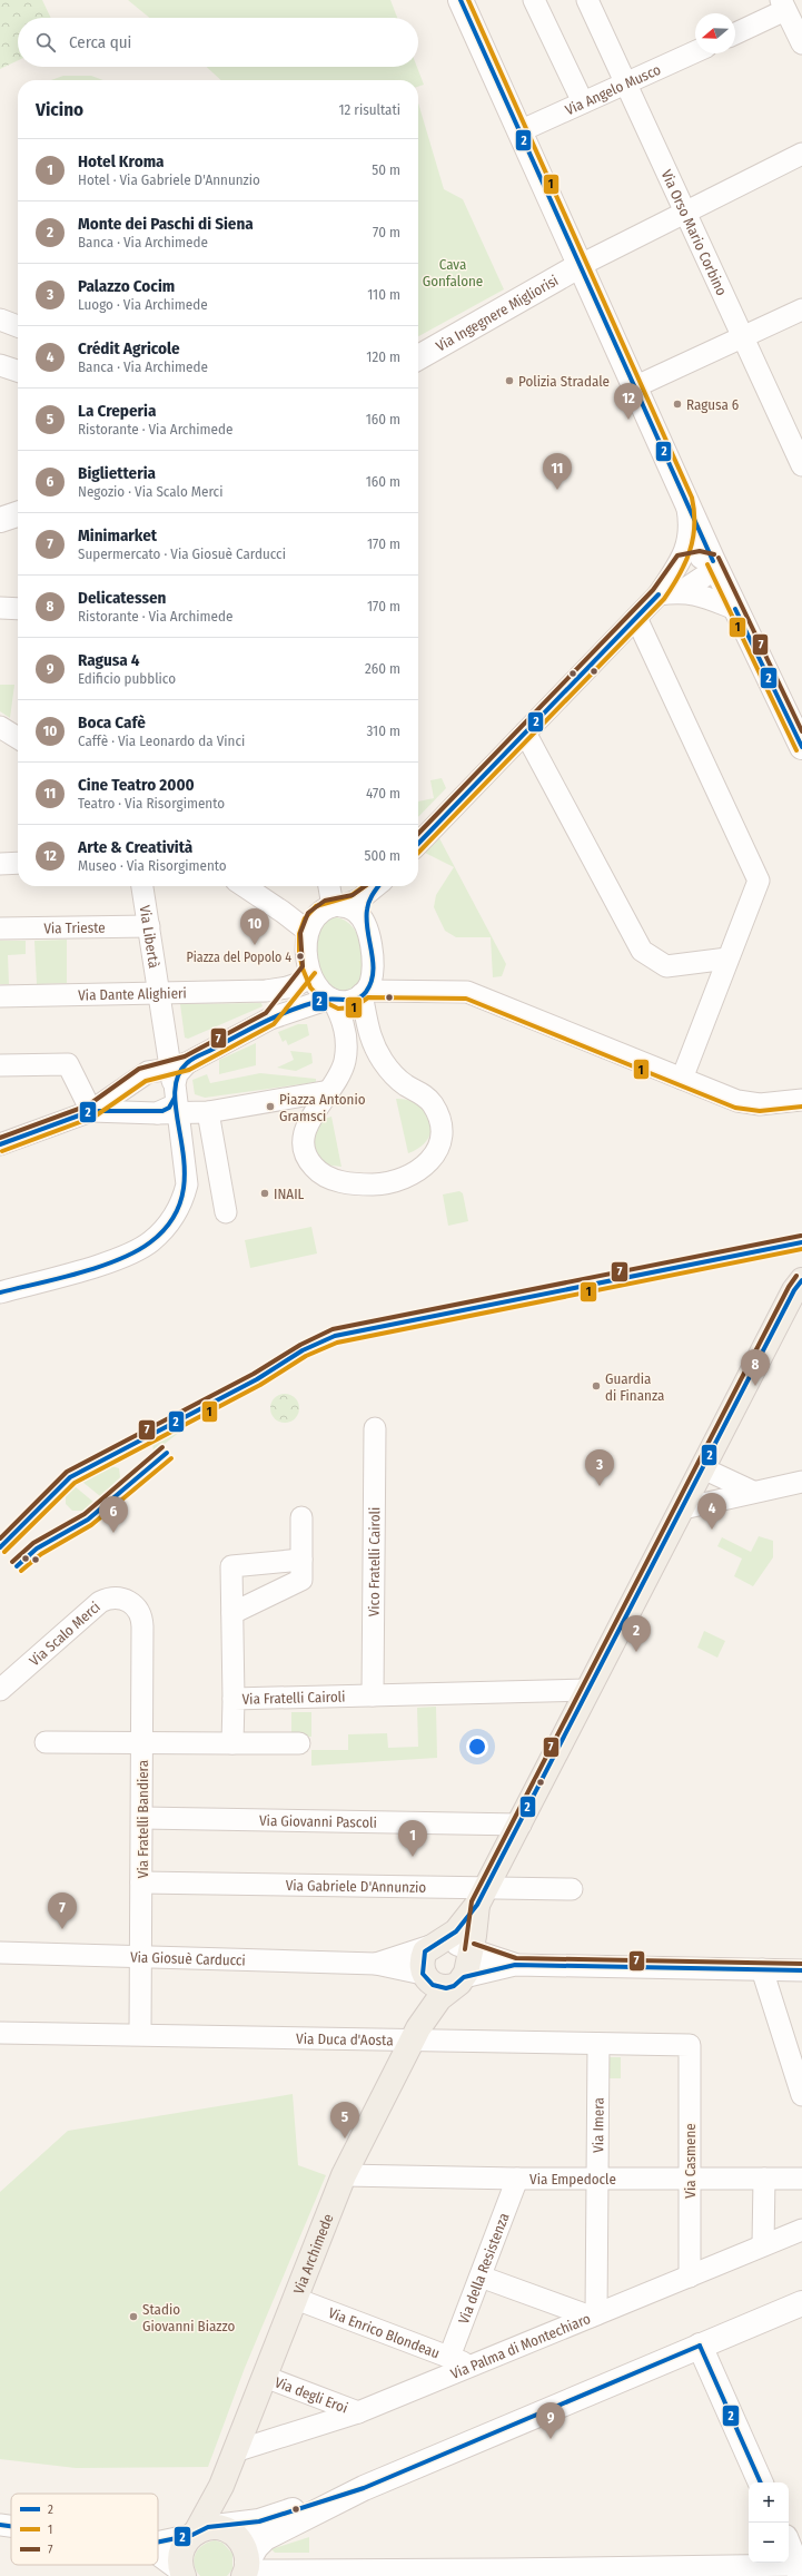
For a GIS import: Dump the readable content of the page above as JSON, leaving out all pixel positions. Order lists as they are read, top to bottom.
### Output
{
  "streets": {
    "main road": ["Via Archimede"],
    "street": [
      "Via Angelo Musco",
      "Via Orso Mario Corbino",
      "Via Ingegnere Migliorisi",
      "Via Trieste",
      "Via Libertà",
      "Via Dante Alighieri",
      "Vico Fratelli Cairoli",
      "Via Scalo Merci",
      "Via Fratelli Cairoli",
      "Via Fratelli Bandiera",
      "Via Giovanni Pascoli",
      "Via Gabriele D'Annunzio",
      "Via Giosuè Carducci",
      "Via Duca d'Aosta",
      "Via Imera",
      "Via Casmene",
      "Via Empedocle",
      "Via della Resistenza",
      "Via Enrico Blondeau",
      "Via Palma di Montechiaro",
      "Via degli Eroi"
    ]
  },
  "crossings": [
    ["Via Angelo Musco", "Via Orso Mario Corbino"],
    ["Via Trieste", "Via Libertà"],
    ["Via Libertà", "Via Dante Alighieri"],
    ["Vico Fratelli Cairoli", "Via Fratelli Cairoli"],
    ["Via Scalo Merci", "Via Fratelli Bandiera"],
    ["Via Fratelli Bandiera", "Via Giovanni Pascoli"],
    ["Via Fratelli Bandiera", "Via Gabriele D'Annunzio"],
    ["Via Fratelli Bandiera", "Via Giosuè Carducci"],
    ["Via Fratelli Bandiera", "Via Duca d'Aosta"],
    ["Via Duca d'Aosta", "Via Imera"],
    ["Via Duca d'Aosta", "Via Casmene"],
    ["Via Duca d'Aosta", "Via Archimede"],
    ["Via Imera", "Via Empedocle"],
    ["Via Imera", "Via Palma di Montechiaro"],
    ["Via Casmene", "Via Empedocle"],
    ["Via Casmene", "Via Palma di Montechiaro"],
    ["Via Empedocle", "Via Archimede"],
    ["Via Empedocle", "Via della Resistenza"],
    ["Via Archimede", "Via Enrico Blondeau"],
    ["Via Archimede", "Via Palma di Montechiaro"],
    ["Via Archimede", "Via degli Eroi"],
    ["Via della Resistenza", "Via Enrico Blondeau"],
    ["Via Enrico Blondeau", "Via Palma di Montechiaro"],
    ["Via Palma di Montechiaro", "Via degli Eroi"]
  ],
  "parks": ["Cava Gonfalone"],
  "places": [
    "Polizia Stradale",
    "Ragusa 6",
    "Piazza del Popolo 4",
    "Piazza Antonio Gramsci",
    "INAIL",
    "Guardia di Finanza",
    "Stadio Giovanni Biazzo"
  ],
  "lines": ["transit line 2", "transit line 1", "transit line 7"],
  "legend": ["2", "1", "7"],
  "north": "left",
  "page": {
    "search": "Cerca qui",
    "heading": ["Vicino", "12 risultati"],
    "list": [
      {
        "mark": "1",
        "name": "Hotel Kroma",
        "note": "Hotel · Via Gabriele D'Annunzio",
        "value": "50 m"
      },
      {
        "mark": "2",
        "name": "Monte dei Paschi di Siena",
        "note": "Banca · Via Archimede",
        "value": "70 m"
      },
      {
        "mark": "3",
        "name": "Palazzo Cocim",
        "note": "Luogo · Via Archimede",
        "value": "110 m"
      },
      {
        "mark": "4",
        "name": "Crédit Agricole",
        "note": "Banca · Via Archimede",
        "value": "120 m"
      },
      {
        "mark": "5",
        "name": "La Creperia",
        "note": "Ristorante · Via Archimede",
        "value": "160 m"
      },
      {
        "mark": "6",
        "name": "Biglietteria",
        "note": "Negozio · Via Scalo Merci",
        "value": "160 m"
      },
      {
        "mark": "7",
        "name": "Minimarket",
        "note": "Supermercato · Via Giosuè Carducci",
        "value": "170 m"
      },
      {
        "mark": "8",
        "name": "Delicatessen",
        "note": "Ristorante · Via Archimede",
        "value": "170 m"
      },
      {
        "mark": "9",
        "name": "Ragusa 4",
        "note": "Edificio pubblico",
        "value": "260 m"
      },
      {
        "mark": "10",
        "name": "Boca Cafè",
        "note": "Caffè · Via Leonardo da Vinci",
        "value": "310 m"
      },
      {
        "mark": "11",
        "name": "Cine Teatro 2000",
        "note": "Teatro · Via Risorgimento",
        "value": "470 m"
      },
      {
        "mark": "12",
        "name": "Arte & Creatività",
        "note": "Museo · Via Risorgimento",
        "value": "500 m"
      }
    ],
    "pins": [
      "12",
      "11",
      "10",
      "8",
      "3",
      "4",
      "6",
      "2",
      "1",
      "7",
      "5",
      "9"
    ],
    "map_buttons": ["+", "−"]
  }
}
